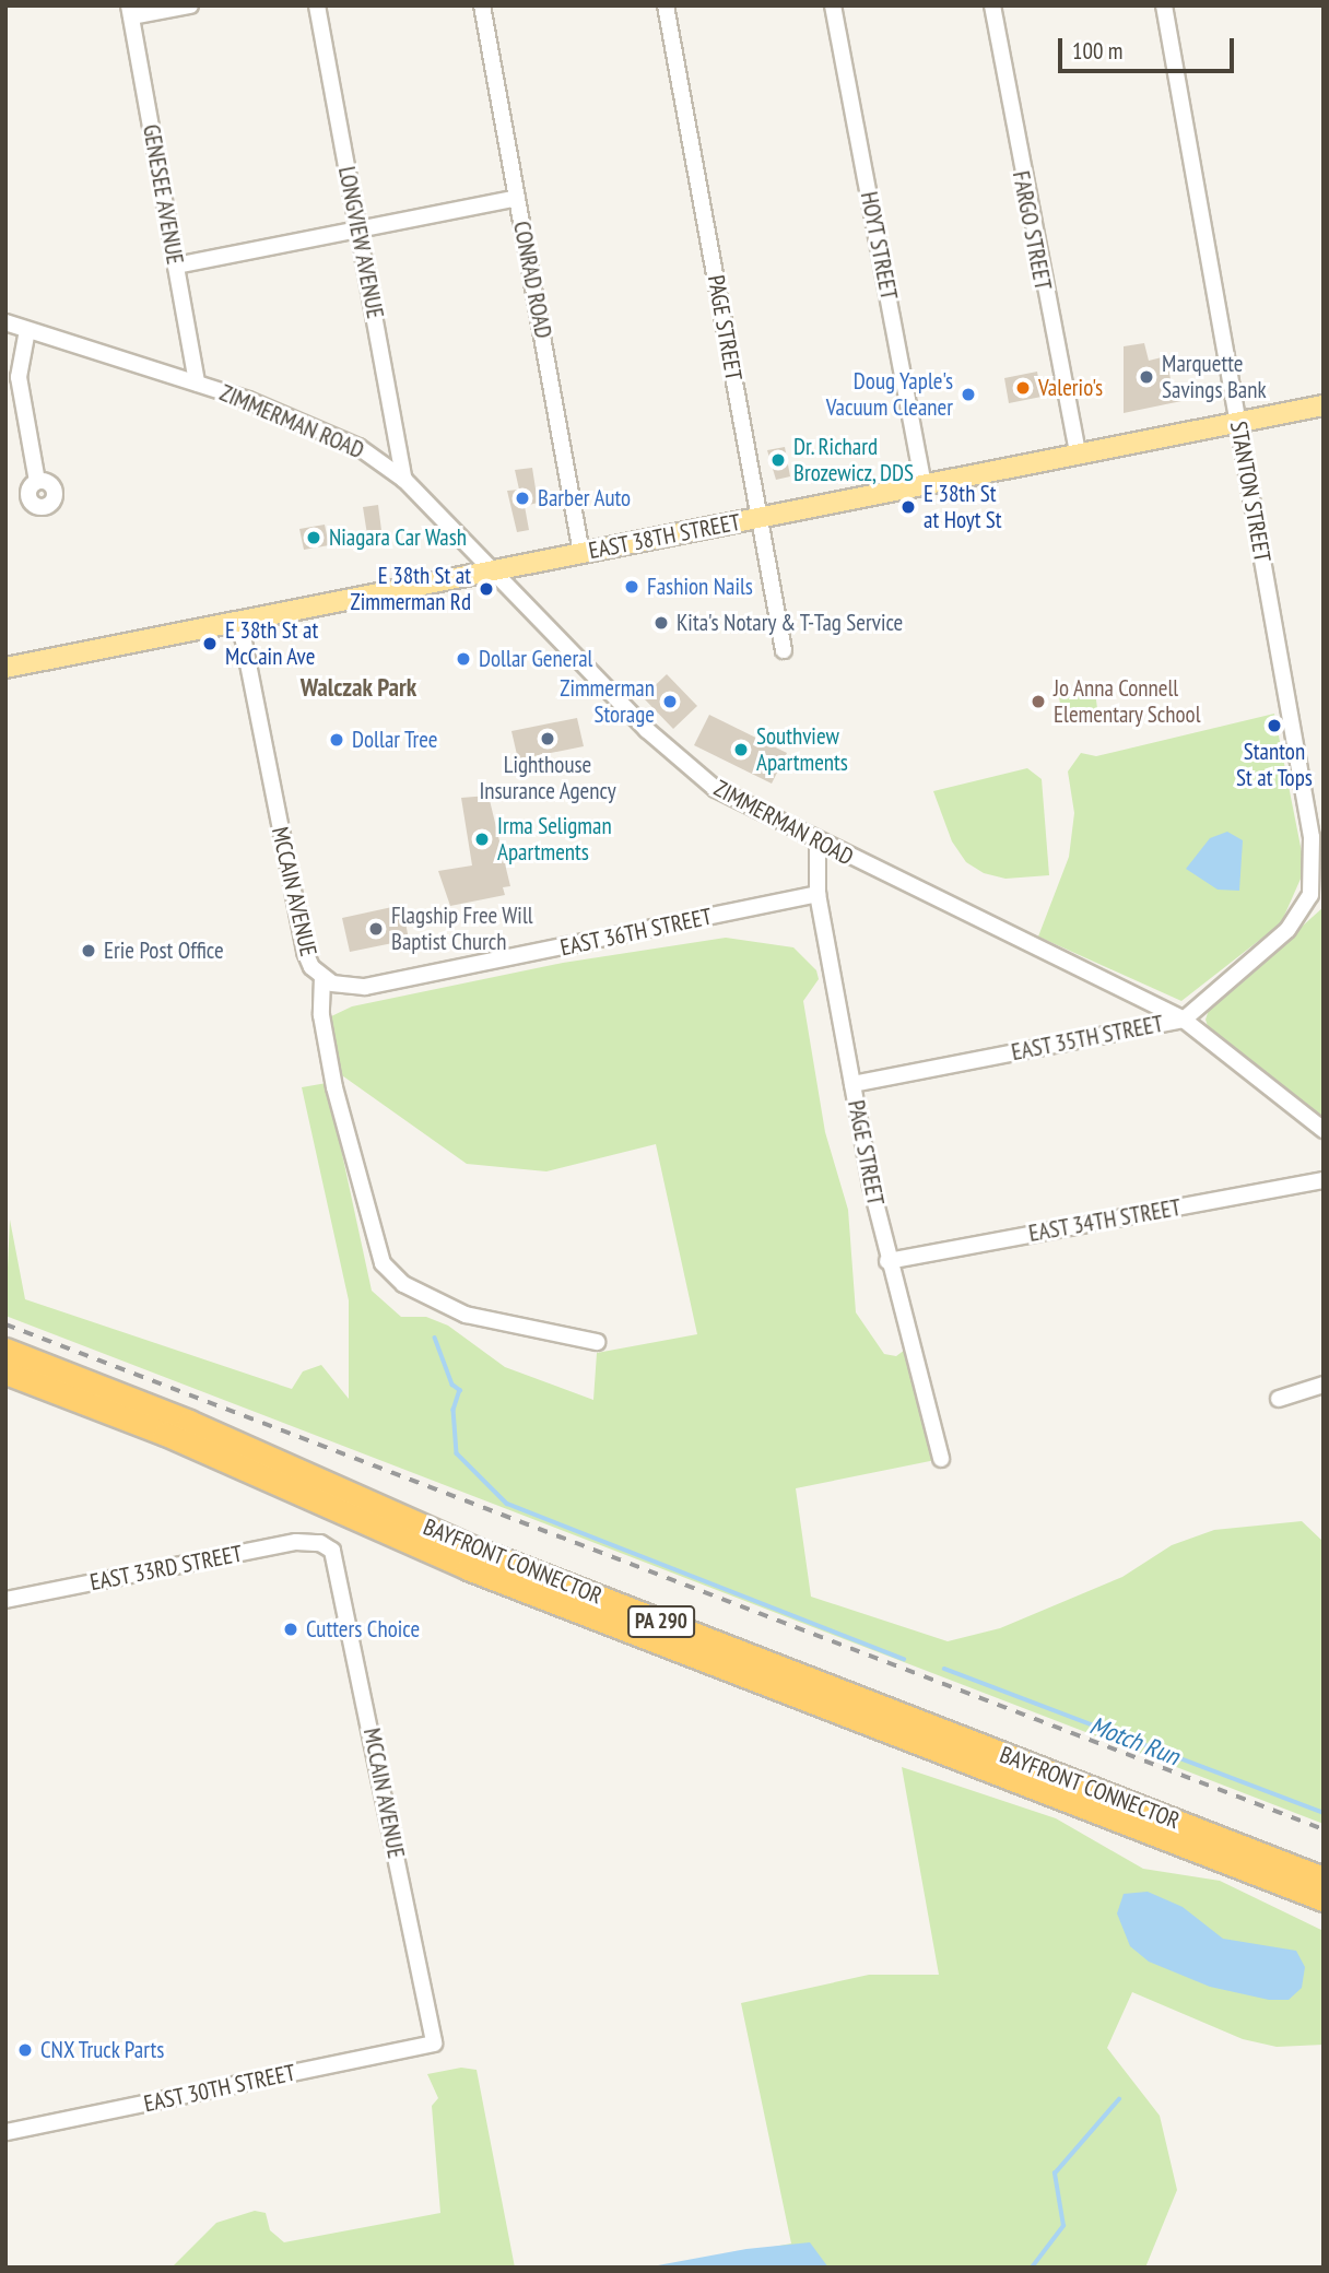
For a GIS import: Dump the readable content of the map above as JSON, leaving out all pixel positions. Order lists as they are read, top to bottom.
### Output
{
  "streets": {
    "highway": ["BAYFRONT CONNECTOR", "PA 290"],
    "main road": ["EAST 38TH STREET"],
    "street": [
      "GENESEE AVENUE",
      "FARGO STREET",
      "LONGVIEW AVENUE",
      "HOYT STREET",
      "CONRAD ROAD",
      "PAGE STREET",
      "ZIMMERMAN ROAD",
      "STANTON STREET",
      "MCCAIN AVENUE",
      "EAST 36TH STREET",
      "EAST 35TH STREET",
      "EAST 34TH STREET",
      "EAST 33RD STREET",
      "EAST 30TH STREET"
    ]
  },
  "crossings": [
    ["GENESEE AVENUE", "ZIMMERMAN ROAD"],
    ["FARGO STREET", "EAST 38TH STREET"],
    ["LONGVIEW AVENUE", "ZIMMERMAN ROAD"],
    ["HOYT STREET", "EAST 38TH STREET"],
    ["CONRAD ROAD", "EAST 38TH STREET"],
    ["PAGE STREET", "ZIMMERMAN ROAD"],
    ["PAGE STREET", "EAST 38TH STREET"],
    ["PAGE STREET", "EAST 36TH STREET"],
    ["PAGE STREET", "EAST 35TH STREET"],
    ["PAGE STREET", "EAST 34TH STREET"],
    ["ZIMMERMAN ROAD", "EAST 38TH STREET"],
    ["ZIMMERMAN ROAD", "EAST 35TH STREET"],
    ["STANTON STREET", "EAST 38TH STREET"],
    ["STANTON STREET", "EAST 35TH STREET"],
    ["EAST 38TH STREET", "MCCAIN AVENUE"],
    ["MCCAIN AVENUE", "EAST 36TH STREET"],
    ["MCCAIN AVENUE", "EAST 33RD STREET"],
    ["MCCAIN AVENUE", "EAST 30TH STREET"]
  ],
  "districts": ["Walczak Park"],
  "water": ["Motch Run"],
  "places": [
    "Marquette Savings Bank",
    "Valerio's",
    "Doug Yaple's Vacuum Cleaner",
    "Dr. Richard Brozewicz, DDS",
    "Barber Auto",
    "E 38th St at Hoyt St",
    "Niagara Car Wash",
    "Fashion Nails",
    "E 38th St at Zimmerman Rd",
    "Kita's Notary & T-Tag Service",
    "E 38th St at McCain Ave",
    "Dollar General",
    "Zimmerman Storage",
    "Jo Anna Connell Elementary School",
    "Stanton St at Tops",
    "Lighthouse Insurance Agency",
    "Dollar Tree",
    "Southview Apartments",
    "Irma Seligman Apartments",
    "Flagship Free Will Baptist Church",
    "Erie Post Office",
    "Cutters Choice",
    "CNX Truck Parts"
  ],
  "scale_bar": "100 m"
}
